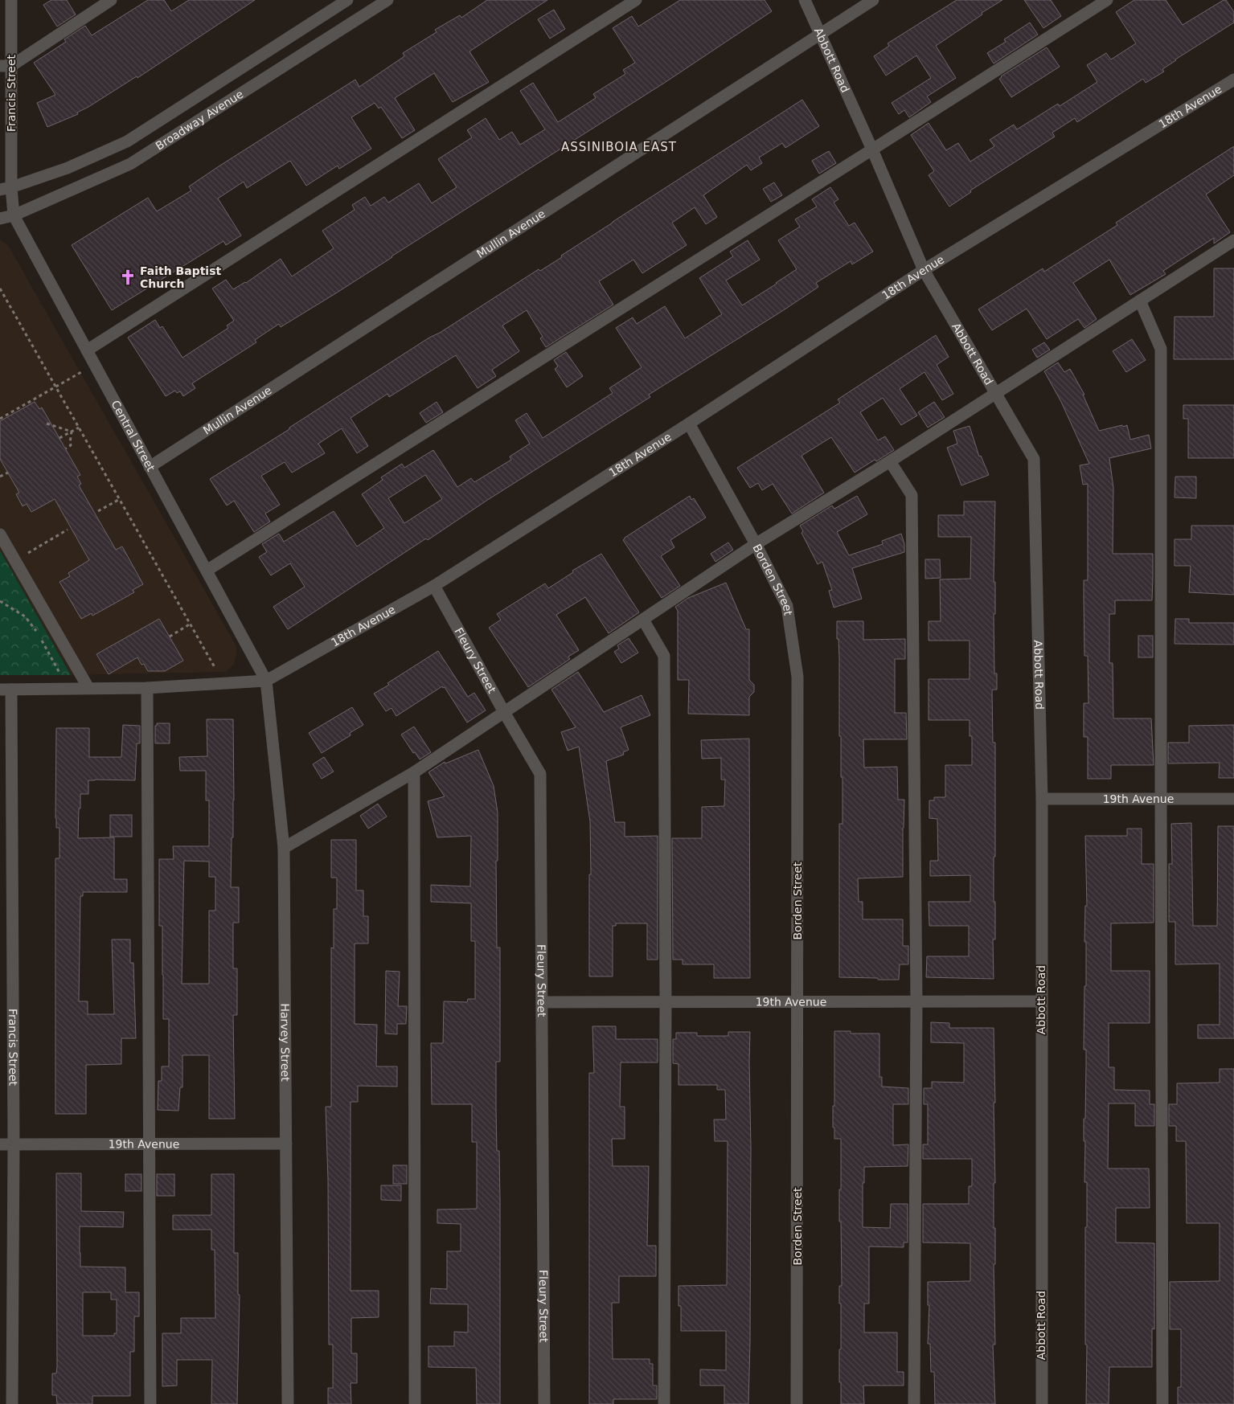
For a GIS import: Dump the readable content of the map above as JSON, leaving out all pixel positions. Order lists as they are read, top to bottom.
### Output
{
  "streets": {
    "street": [
      "Abbott Road",
      "Francis Street",
      "18th Avenue",
      "Broadway Avenue",
      "Mullin Avenue",
      "Central Street",
      "Borden Street",
      "Fleury Street",
      "19th Avenue",
      "Harvey Street"
    ]
  },
  "crossings": [
    ["Abbott Road", "18th Avenue"],
    ["Abbott Road", "Mullin Avenue"],
    ["Abbott Road", "19th Avenue"],
    ["Francis Street", "18th Avenue"],
    ["Francis Street", "Broadway Avenue"],
    ["Francis Street", "Central Street"],
    ["Francis Street", "19th Avenue"],
    ["18th Avenue", "Central Street"],
    ["18th Avenue", "Borden Street"],
    ["18th Avenue", "Fleury Street"],
    ["18th Avenue", "Harvey Street"],
    ["Broadway Avenue", "Central Street"],
    ["Mullin Avenue", "Central Street"],
    ["Central Street", "Harvey Street"],
    ["Borden Street", "19th Avenue"],
    ["Fleury Street", "19th Avenue"],
    ["19th Avenue", "Harvey Street"]
  ],
  "districts": ["ASSINIBOIA EAST"],
  "places": {
    "church": ["Faith Baptist Church"]
  }
}
